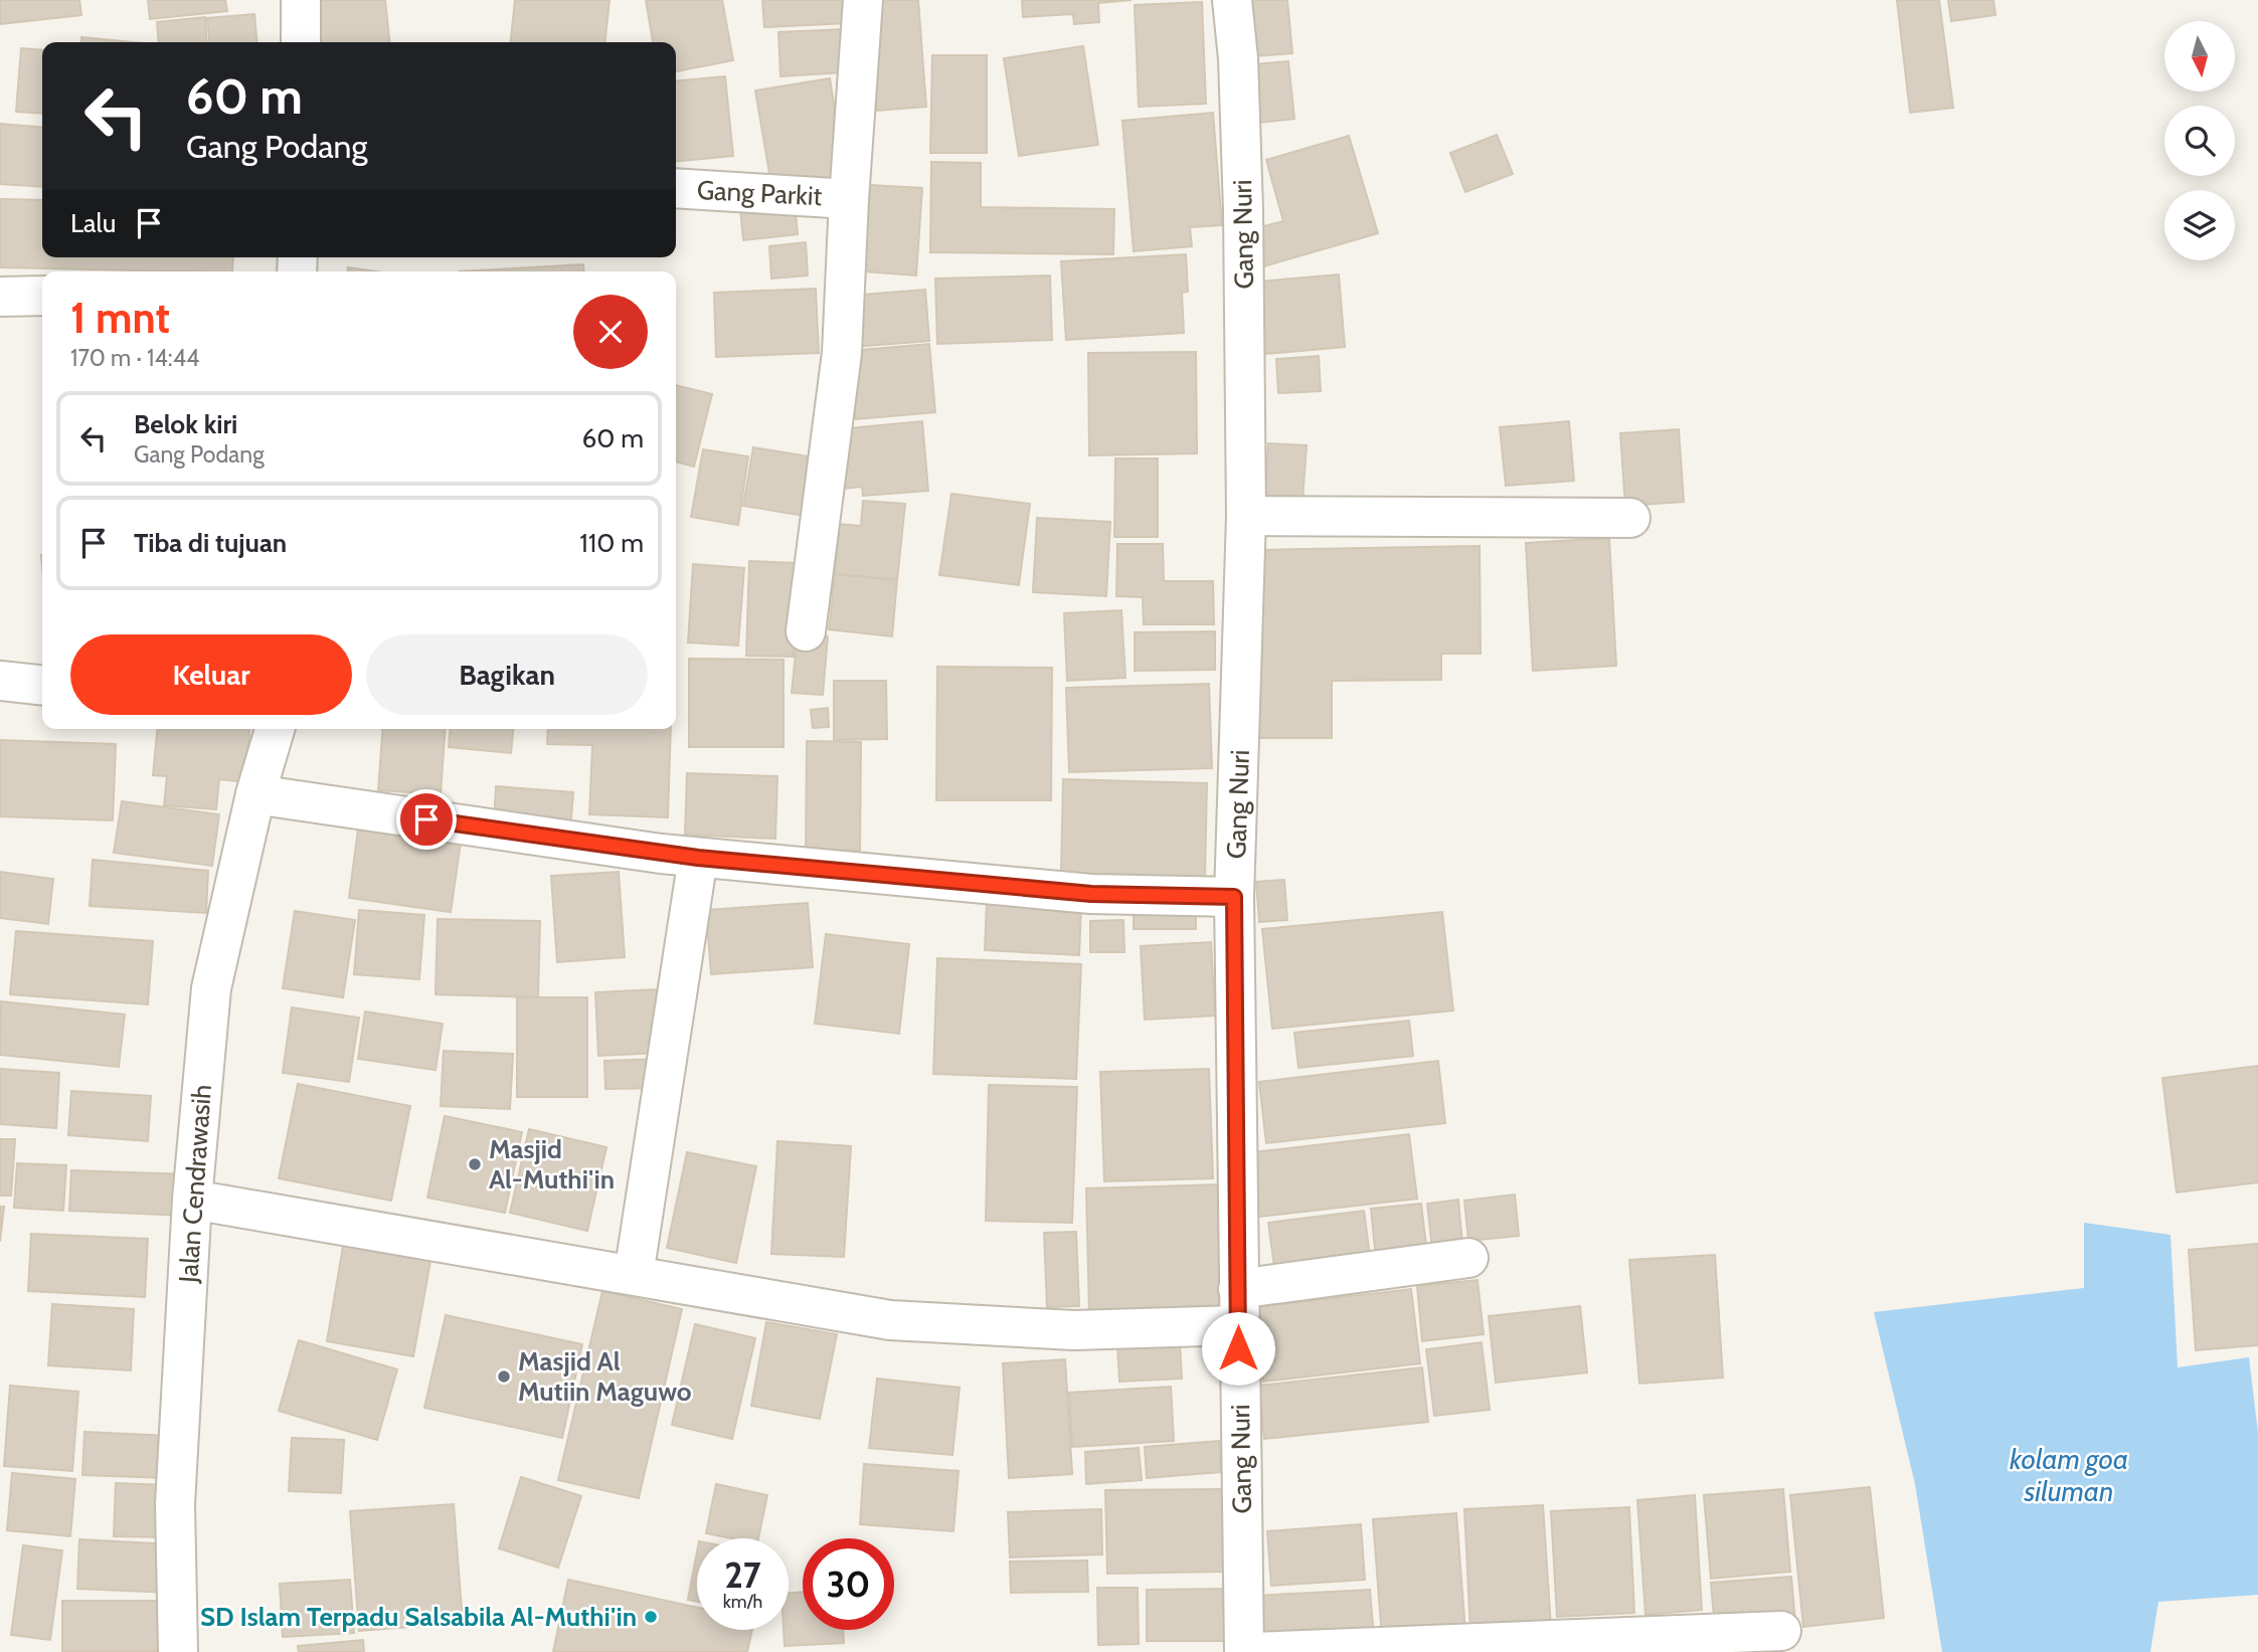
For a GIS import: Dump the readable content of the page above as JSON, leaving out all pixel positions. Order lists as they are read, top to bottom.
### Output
{
  "streets": {
    "street": ["Gang Parkit", "Gang Nuri", "Jalan Cendrawasih"]
  },
  "water": ["kolam goa siluman"],
  "places": ["Masjid Al-Muthi'in", "Masjid Al Mutiin Maguwo", "SD Islam Terpadu Salsabila Al-Muthi'in"],
  "north": "bottom",
  "page": {
    "turn": ["60 m", "Gang Podang"],
    "then": "Lalu",
    "heading": ["1 mnt", "170 m · 14:44"],
    "list": [
      {
        "name": "Belok kiri",
        "note": "Gang Podang",
        "value": "60 m"
      },
      {
        "name": "Tiba di tujuan",
        "value": "110 m"
      }
    ],
    "buttons": ["Keluar", "Bagikan"],
    "speed": "27 km/h",
    "limit": "30"
  }
}
